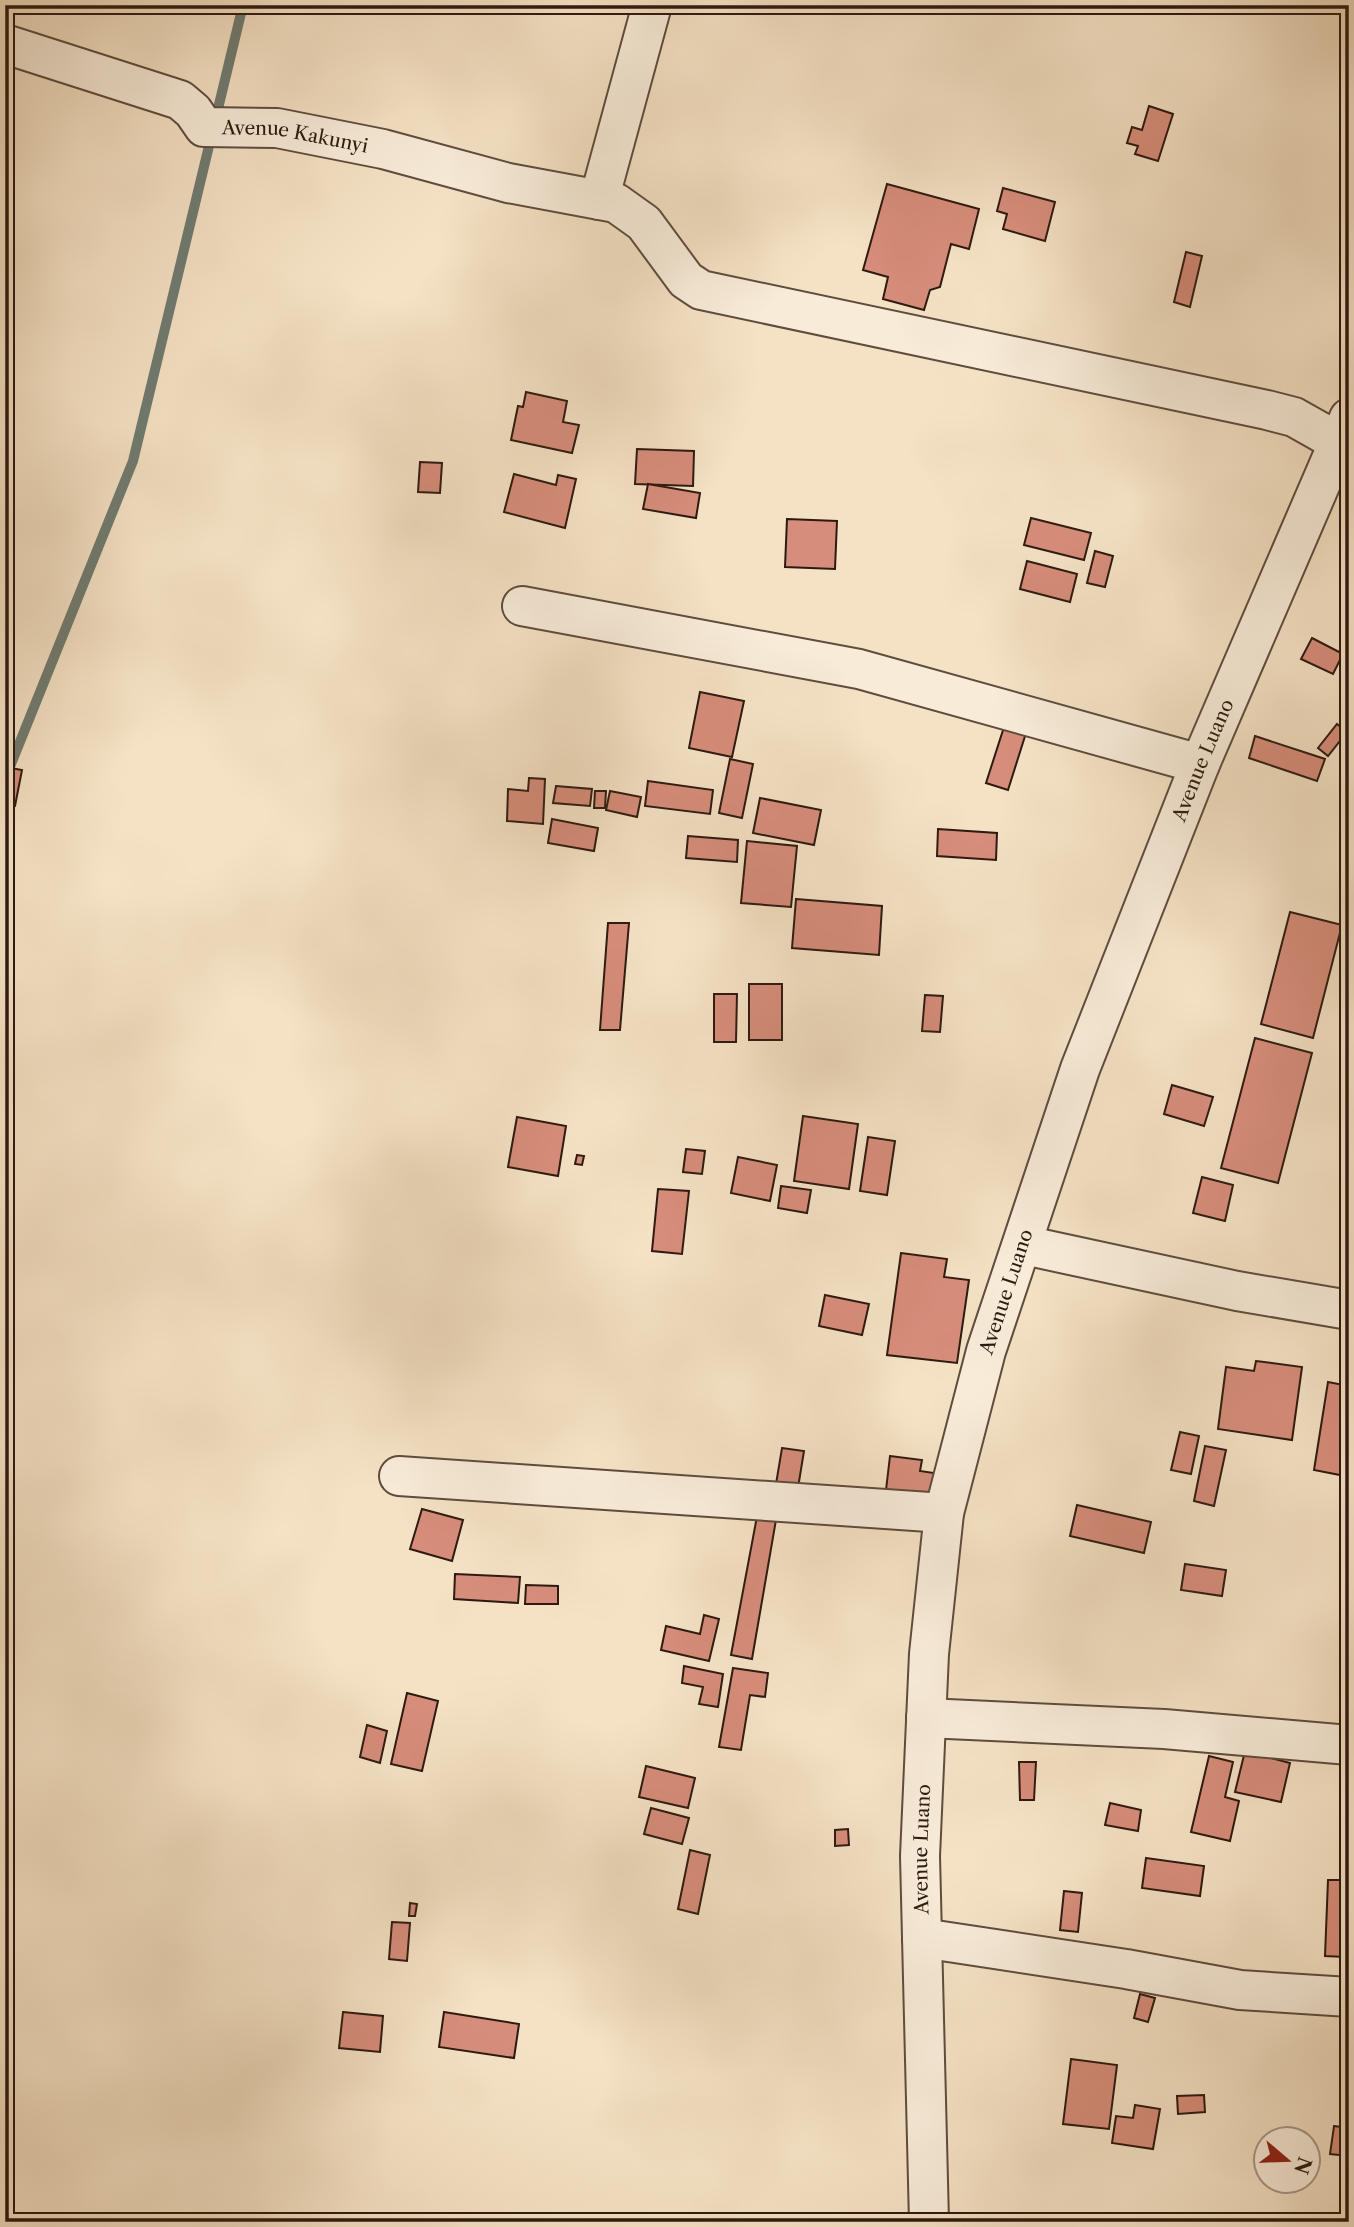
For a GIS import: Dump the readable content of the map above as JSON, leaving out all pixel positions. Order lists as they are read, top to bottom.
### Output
{
  "streets": {
    "street": ["Avenue Kakunyi", "Avenue Luano"]
  },
  "crossings": [
    ["Avenue Kakunyi", "Avenue Luano"]
  ],
  "north": "right"
}
